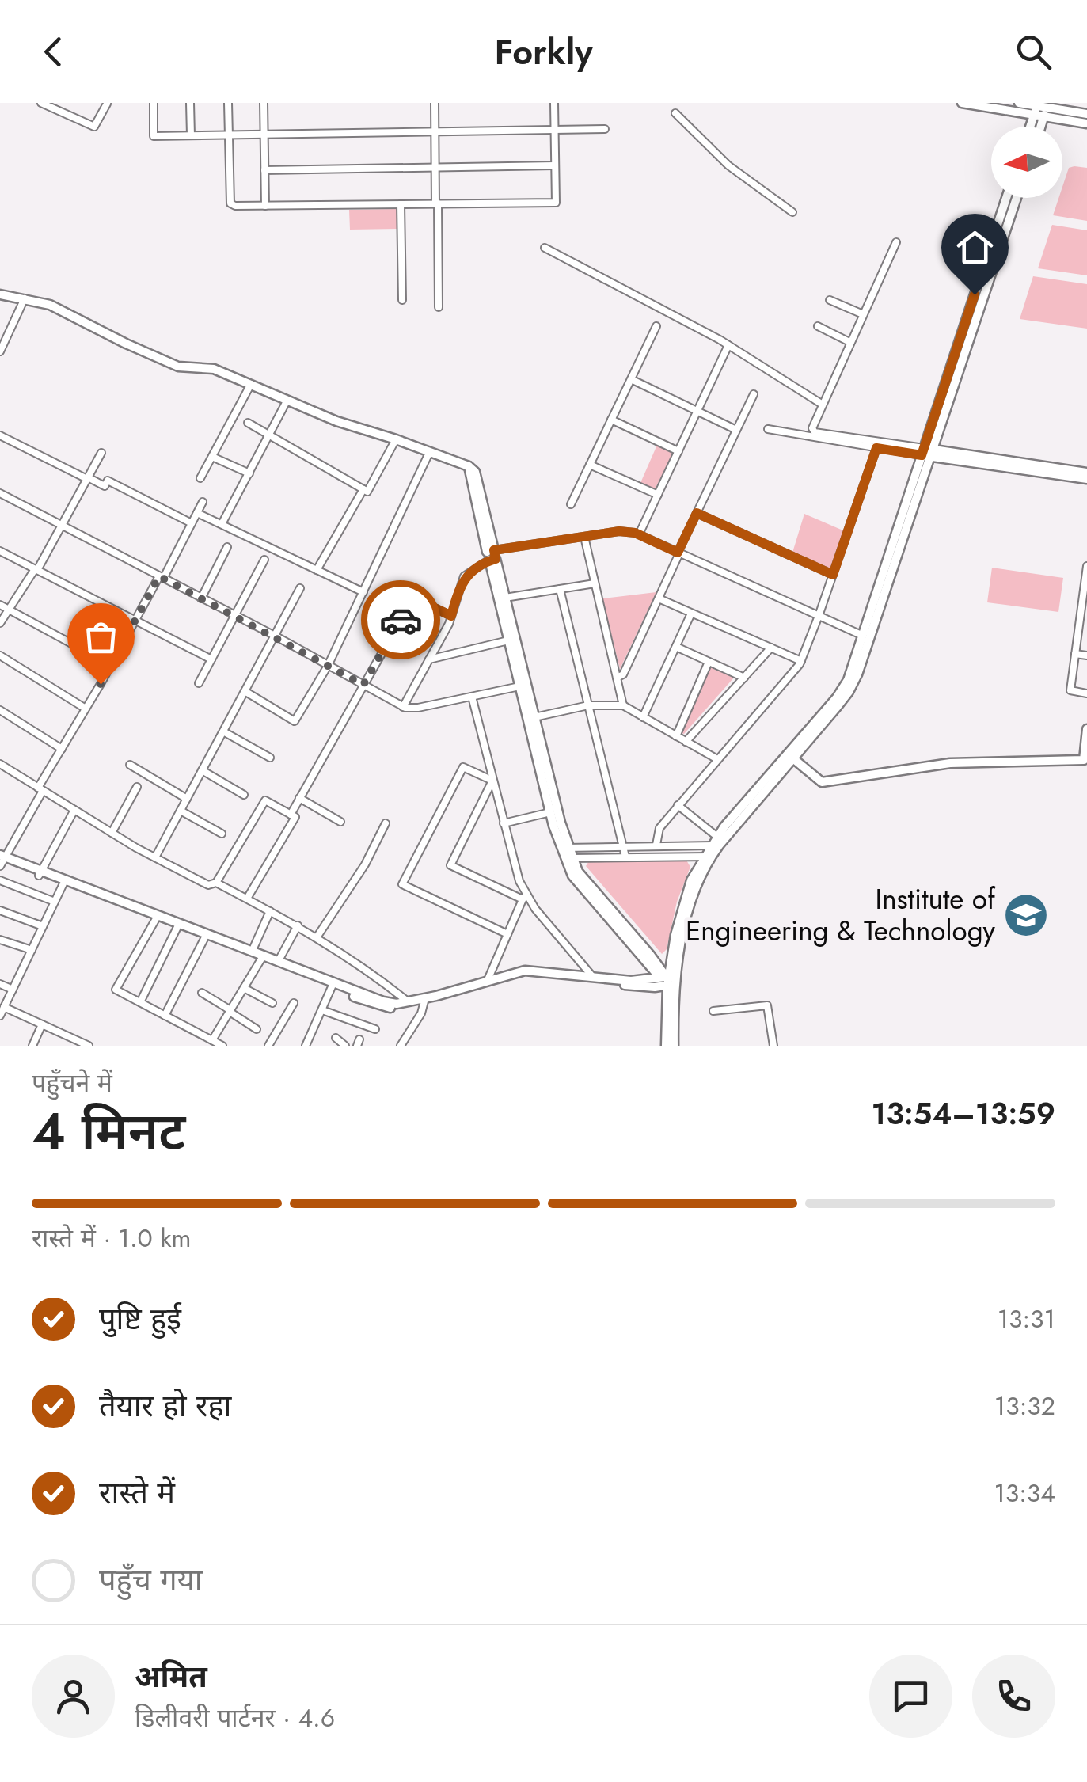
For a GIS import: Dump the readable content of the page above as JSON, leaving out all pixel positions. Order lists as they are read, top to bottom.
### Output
{
  "places": {
    "school or university": ["Institute of Engineering & Technology"]
  },
  "north": "left",
  "page": {
    "header": "Forkly",
    "heading": ["4 मिनट", "पहुँचने में", "13:54–13:59"],
    "panel": ["अमित", "डिलीवरी पार्टनर · 4.6"],
    "bar": "रास्ते में · 1.0 km",
    "list": [
      ["पुष्टि हुई", "13:31"],
      ["तैयार हो रहा", "13:32"],
      ["रास्ते में", "13:34"],
      "पहुँच गया"
    ]
  }
}
